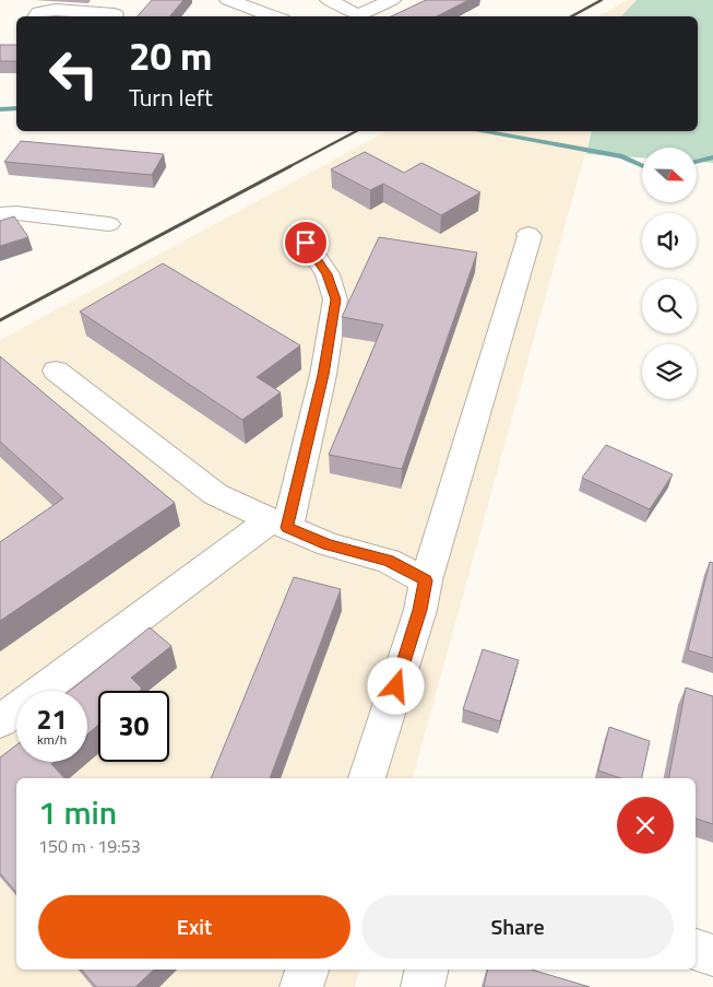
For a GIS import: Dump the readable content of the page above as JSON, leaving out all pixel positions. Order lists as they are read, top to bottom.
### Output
{
  "north": "right",
  "page": {
    "turn": ["20 m", "Turn left"],
    "speed": "21 km/h",
    "limit": "30",
    "heading": ["1 min", "150 m · 19:53"],
    "buttons": ["Exit", "Share"]
  }
}
